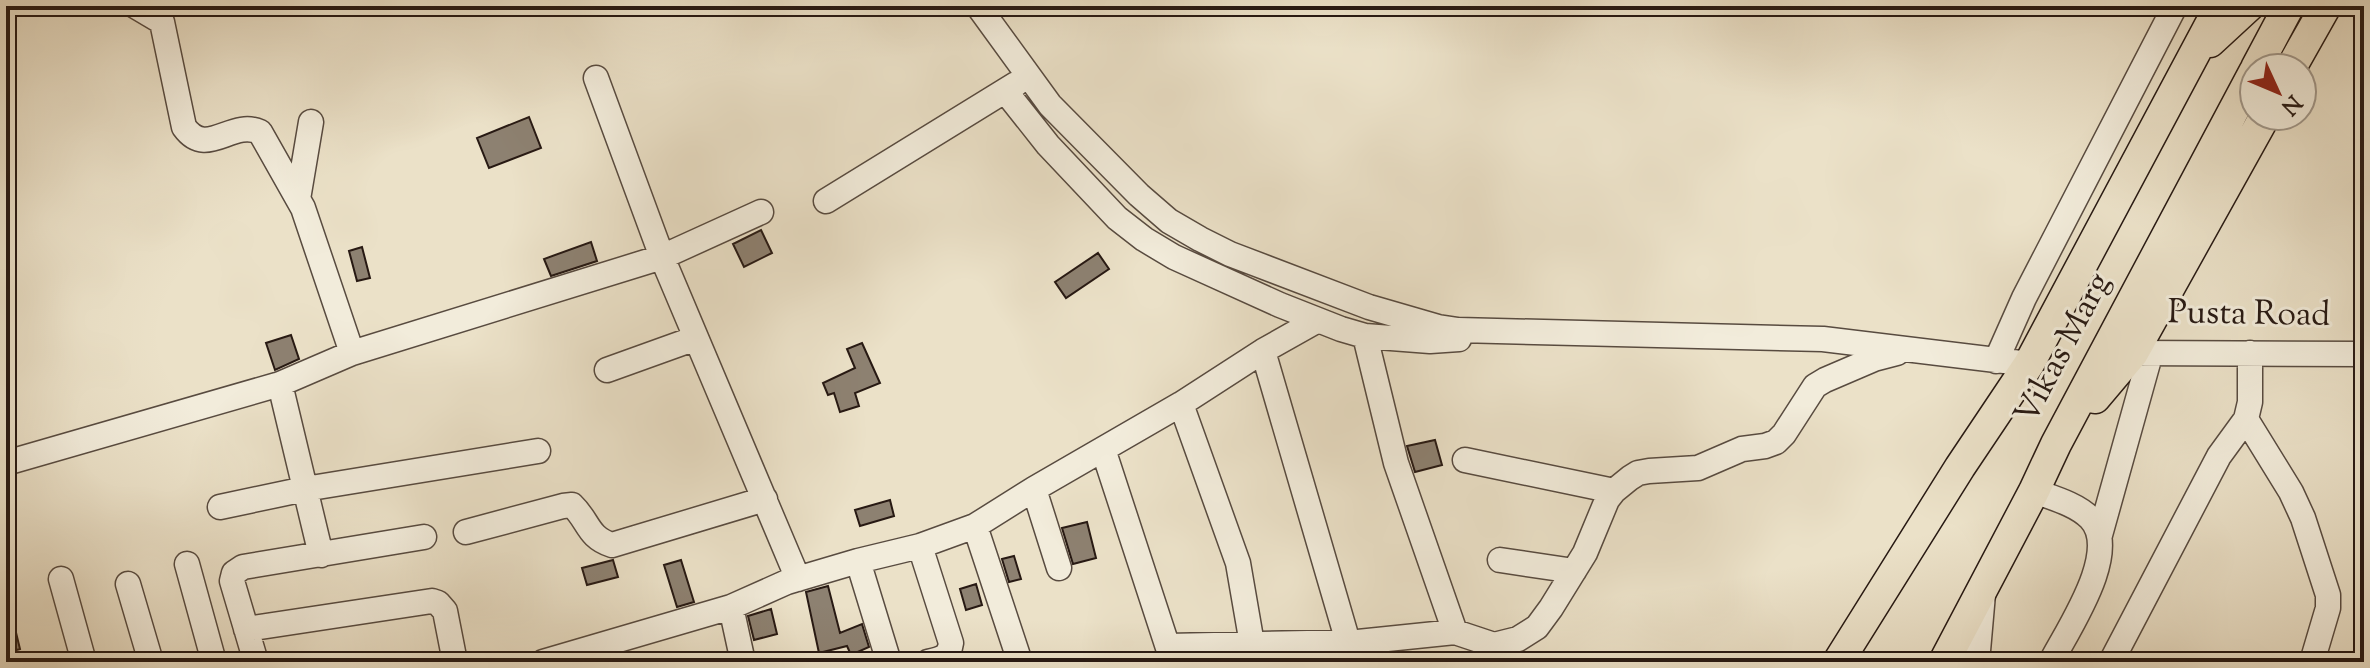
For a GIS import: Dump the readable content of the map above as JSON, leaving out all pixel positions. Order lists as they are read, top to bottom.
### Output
{
  "streets": {
    "main road": ["Pusta Road", "Vikas Marg"]
  },
  "crossings": [
    ["Pusta Road", "Vikas Marg"]
  ],
  "north": "bottom right"
}
